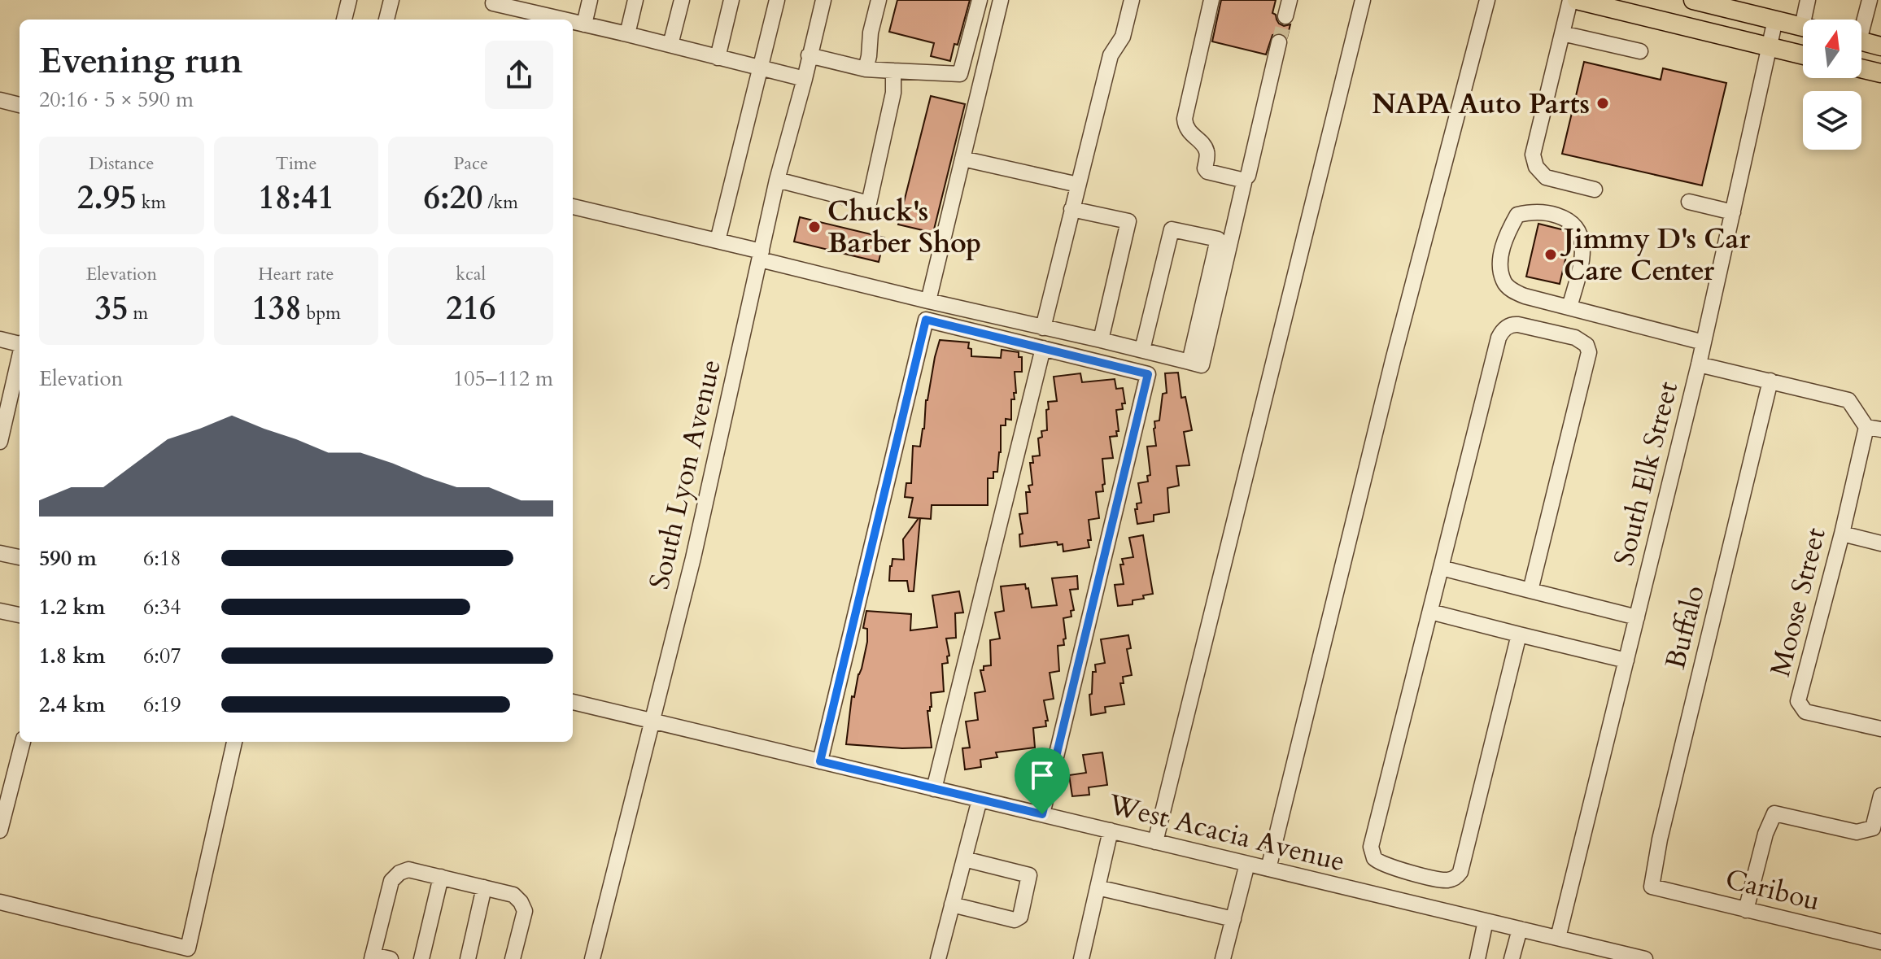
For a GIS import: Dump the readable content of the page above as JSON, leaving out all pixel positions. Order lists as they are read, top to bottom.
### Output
{
  "streets": {
    "street": [
      "South Elk Street",
      "South Lyon Avenue",
      "Moose Street",
      "Buffalo",
      "West Acacia Avenue",
      "Caribou"
    ]
  },
  "crossings": [
    ["South Elk Street", "West Acacia Avenue"],
    ["South Lyon Avenue", "West Acacia Avenue"],
    ["Buffalo", "Caribou"]
  ],
  "places": ["NAPA Auto Parts", "Chuck's Barber Shop", "Jimmy D's Car Care Center"],
  "north": "top",
  "page": {
    "heading": ["Evening run", "20:16 · 5 × 590 m"],
    "stats": [
      ["Distance", "2.95 km"],
      ["Time", "18:41"],
      ["Pace", "6:20 /km"],
      ["Elevation", "35 m"],
      ["Heart rate", "138 bpm"],
      ["kcal", "216"]
    ],
    "chart": ["Elevation", "105–112 m"],
    "list": [
      {
        "name": "590 m",
        "note": "6:18"
      },
      {
        "name": "1.2 km",
        "note": "6:34"
      },
      {
        "name": "1.8 km",
        "note": "6:07"
      },
      {
        "name": "2.4 km",
        "note": "6:19"
      }
    ]
  }
}
